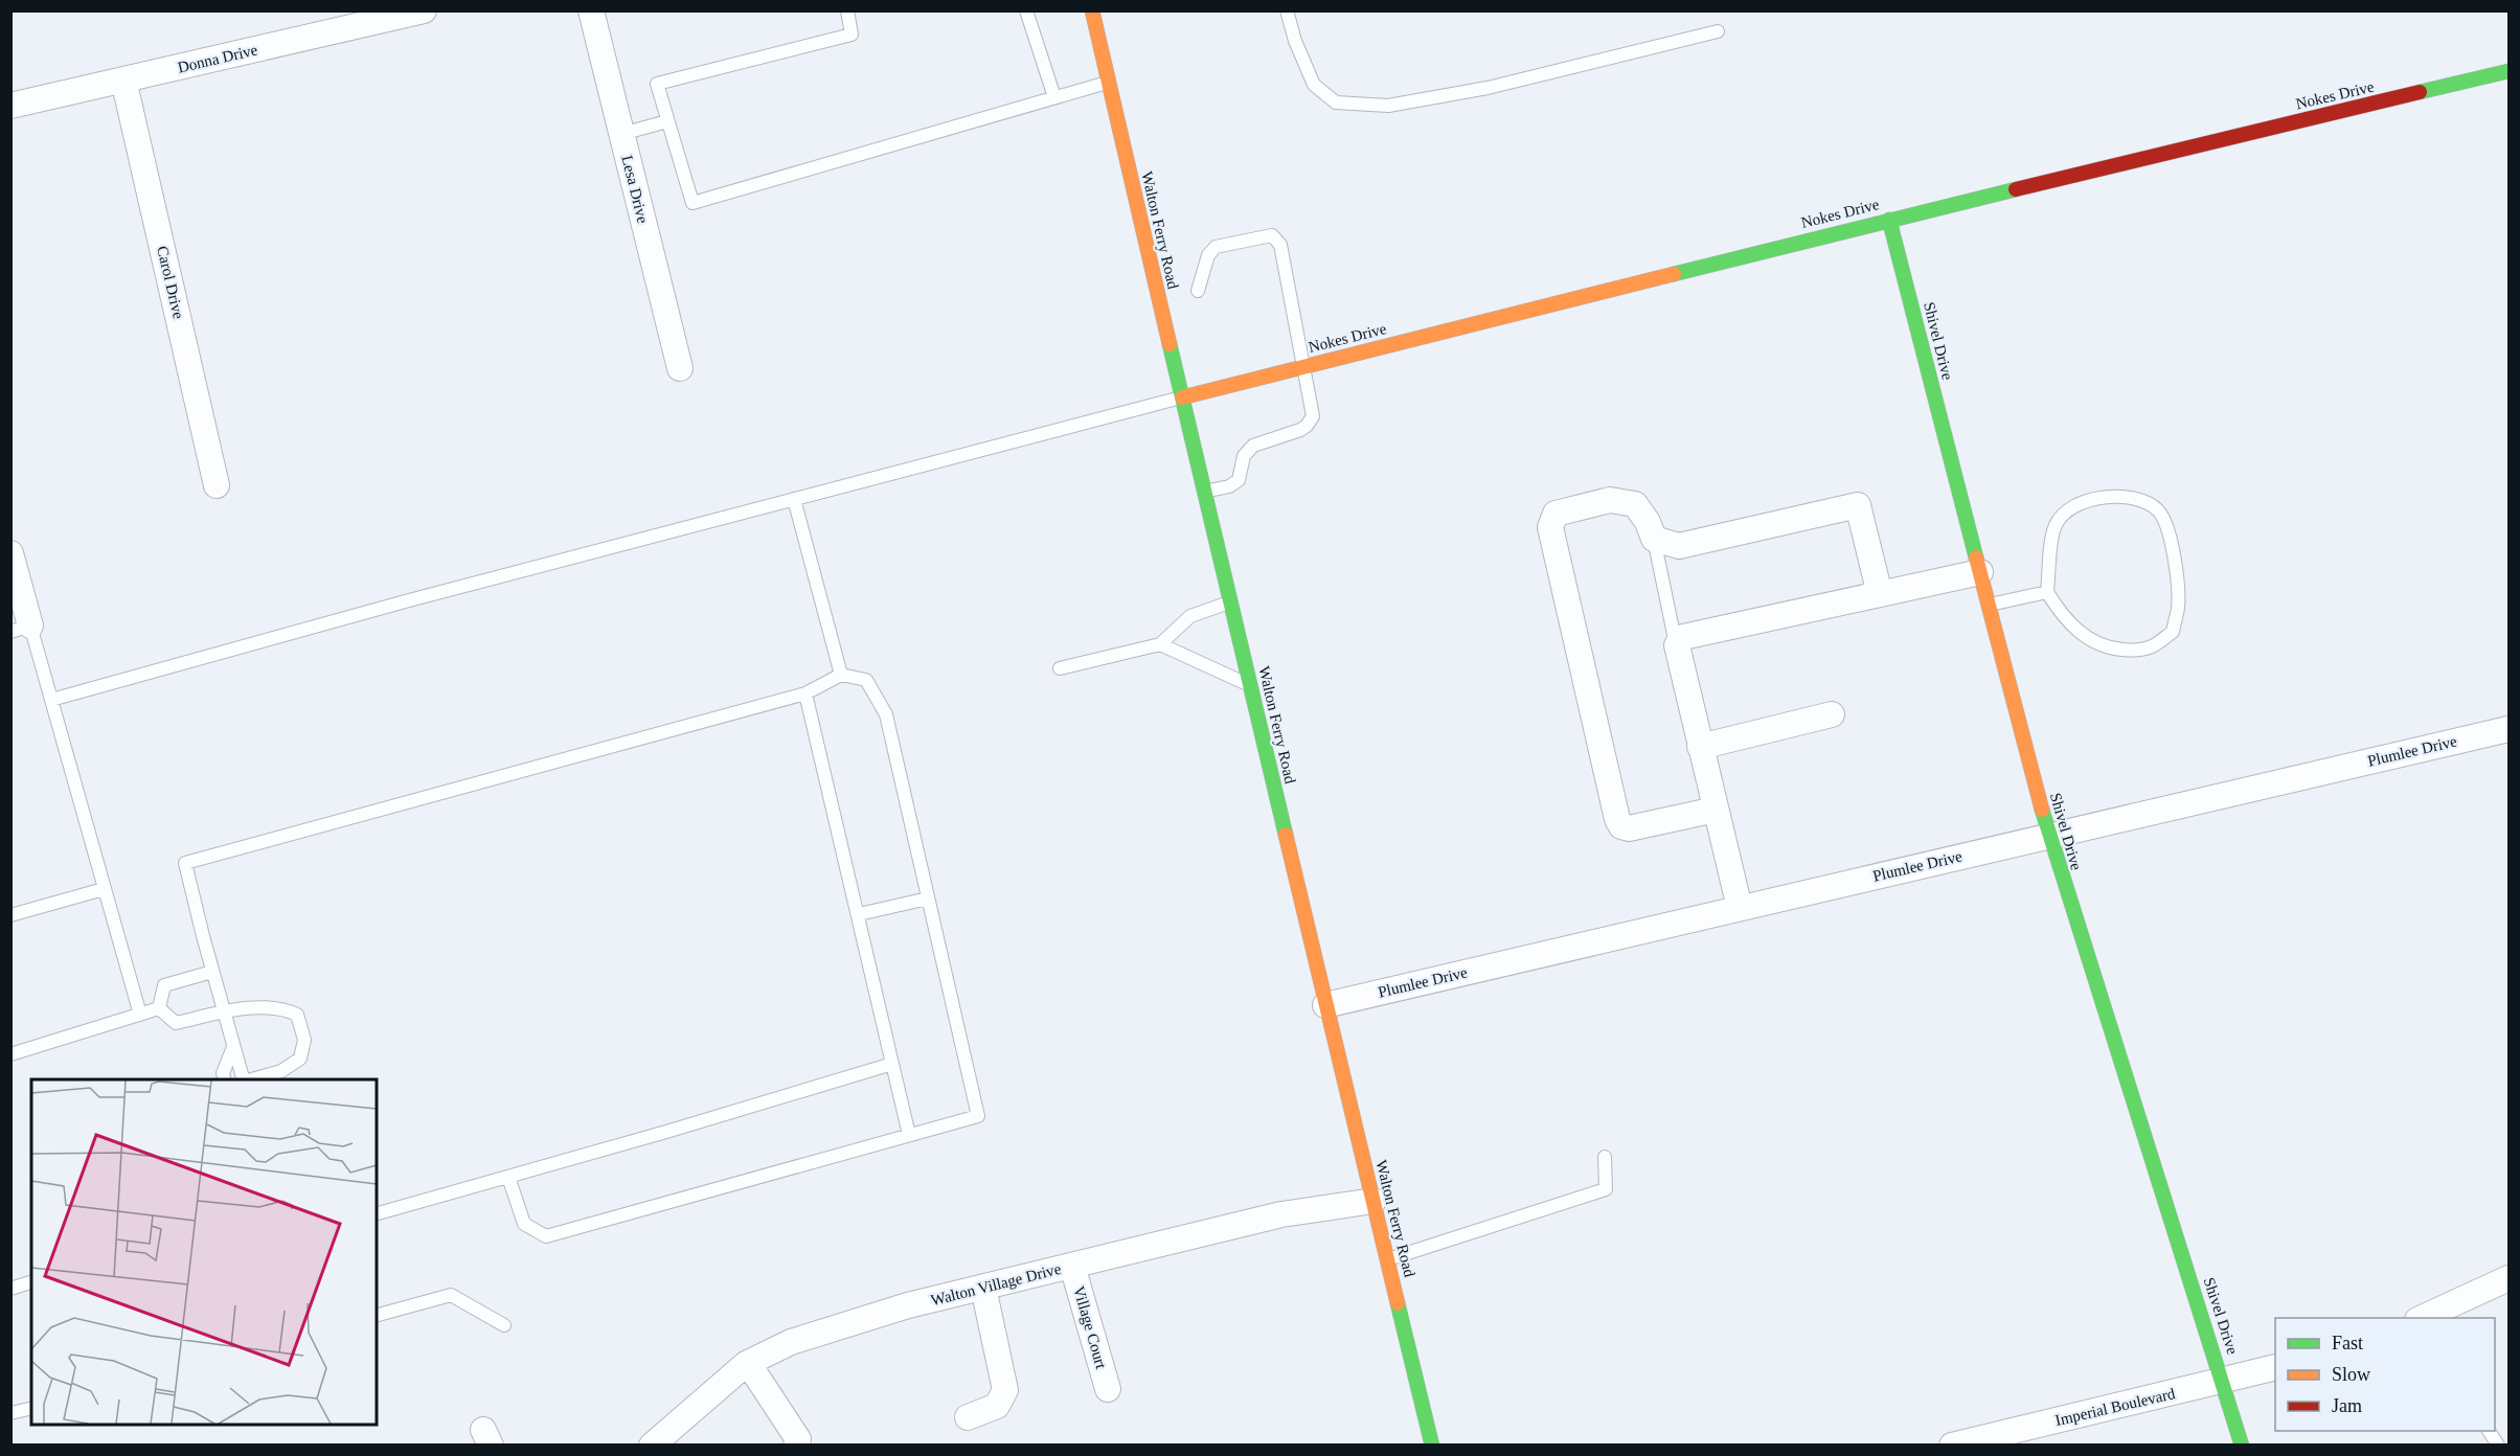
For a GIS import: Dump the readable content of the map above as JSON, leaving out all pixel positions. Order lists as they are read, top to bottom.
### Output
{
  "streets": {
    "street": [
      "Donna Drive",
      "Nokes Drive",
      "Lesa Drive",
      "Walton Ferry Road",
      "Carol Drive",
      "Shivel Drive",
      "Plumlee Drive",
      "Walton Village Drive",
      "Village Court",
      "Imperial Boulevard"
    ]
  },
  "crossings": [
    ["Donna Drive", "Carol Drive"],
    ["Nokes Drive", "Walton Ferry Road"],
    ["Nokes Drive", "Shivel Drive"],
    ["Walton Ferry Road", "Plumlee Drive"],
    ["Walton Ferry Road", "Walton Village Drive"],
    ["Shivel Drive", "Plumlee Drive"],
    ["Shivel Drive", "Imperial Boulevard"],
    ["Walton Village Drive", "Village Court"]
  ],
  "legend": ["Fast", "Slow", "Jam"]
}
